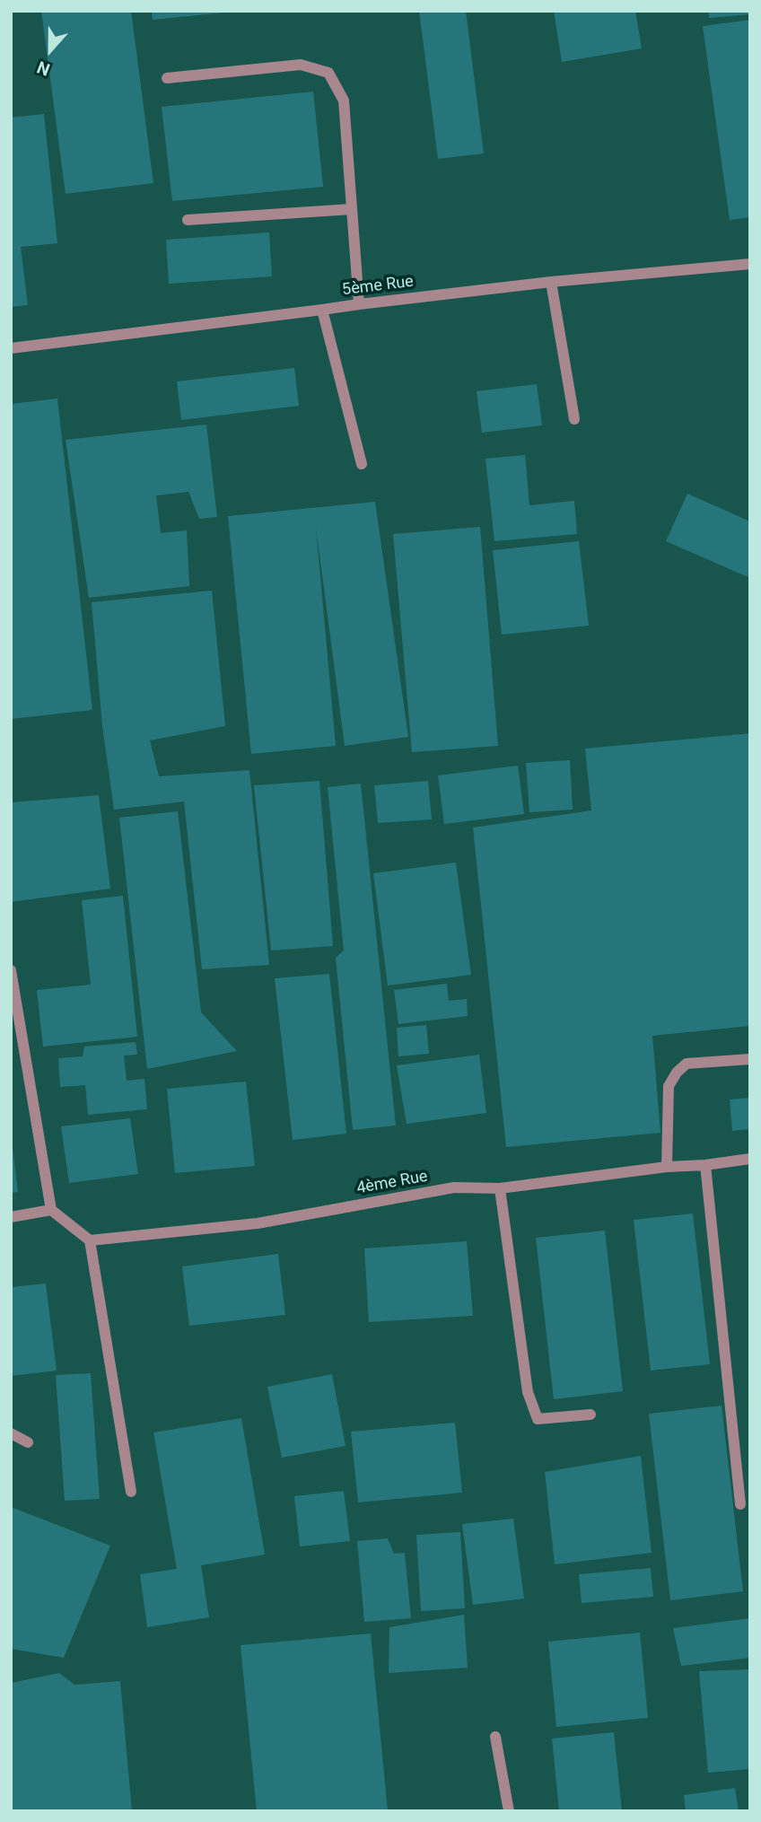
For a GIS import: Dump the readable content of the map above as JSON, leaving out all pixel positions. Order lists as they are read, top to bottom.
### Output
{
  "streets": {
    "street": ["5ème Rue", "4ème Rue"]
  },
  "north": "bottom"
}
